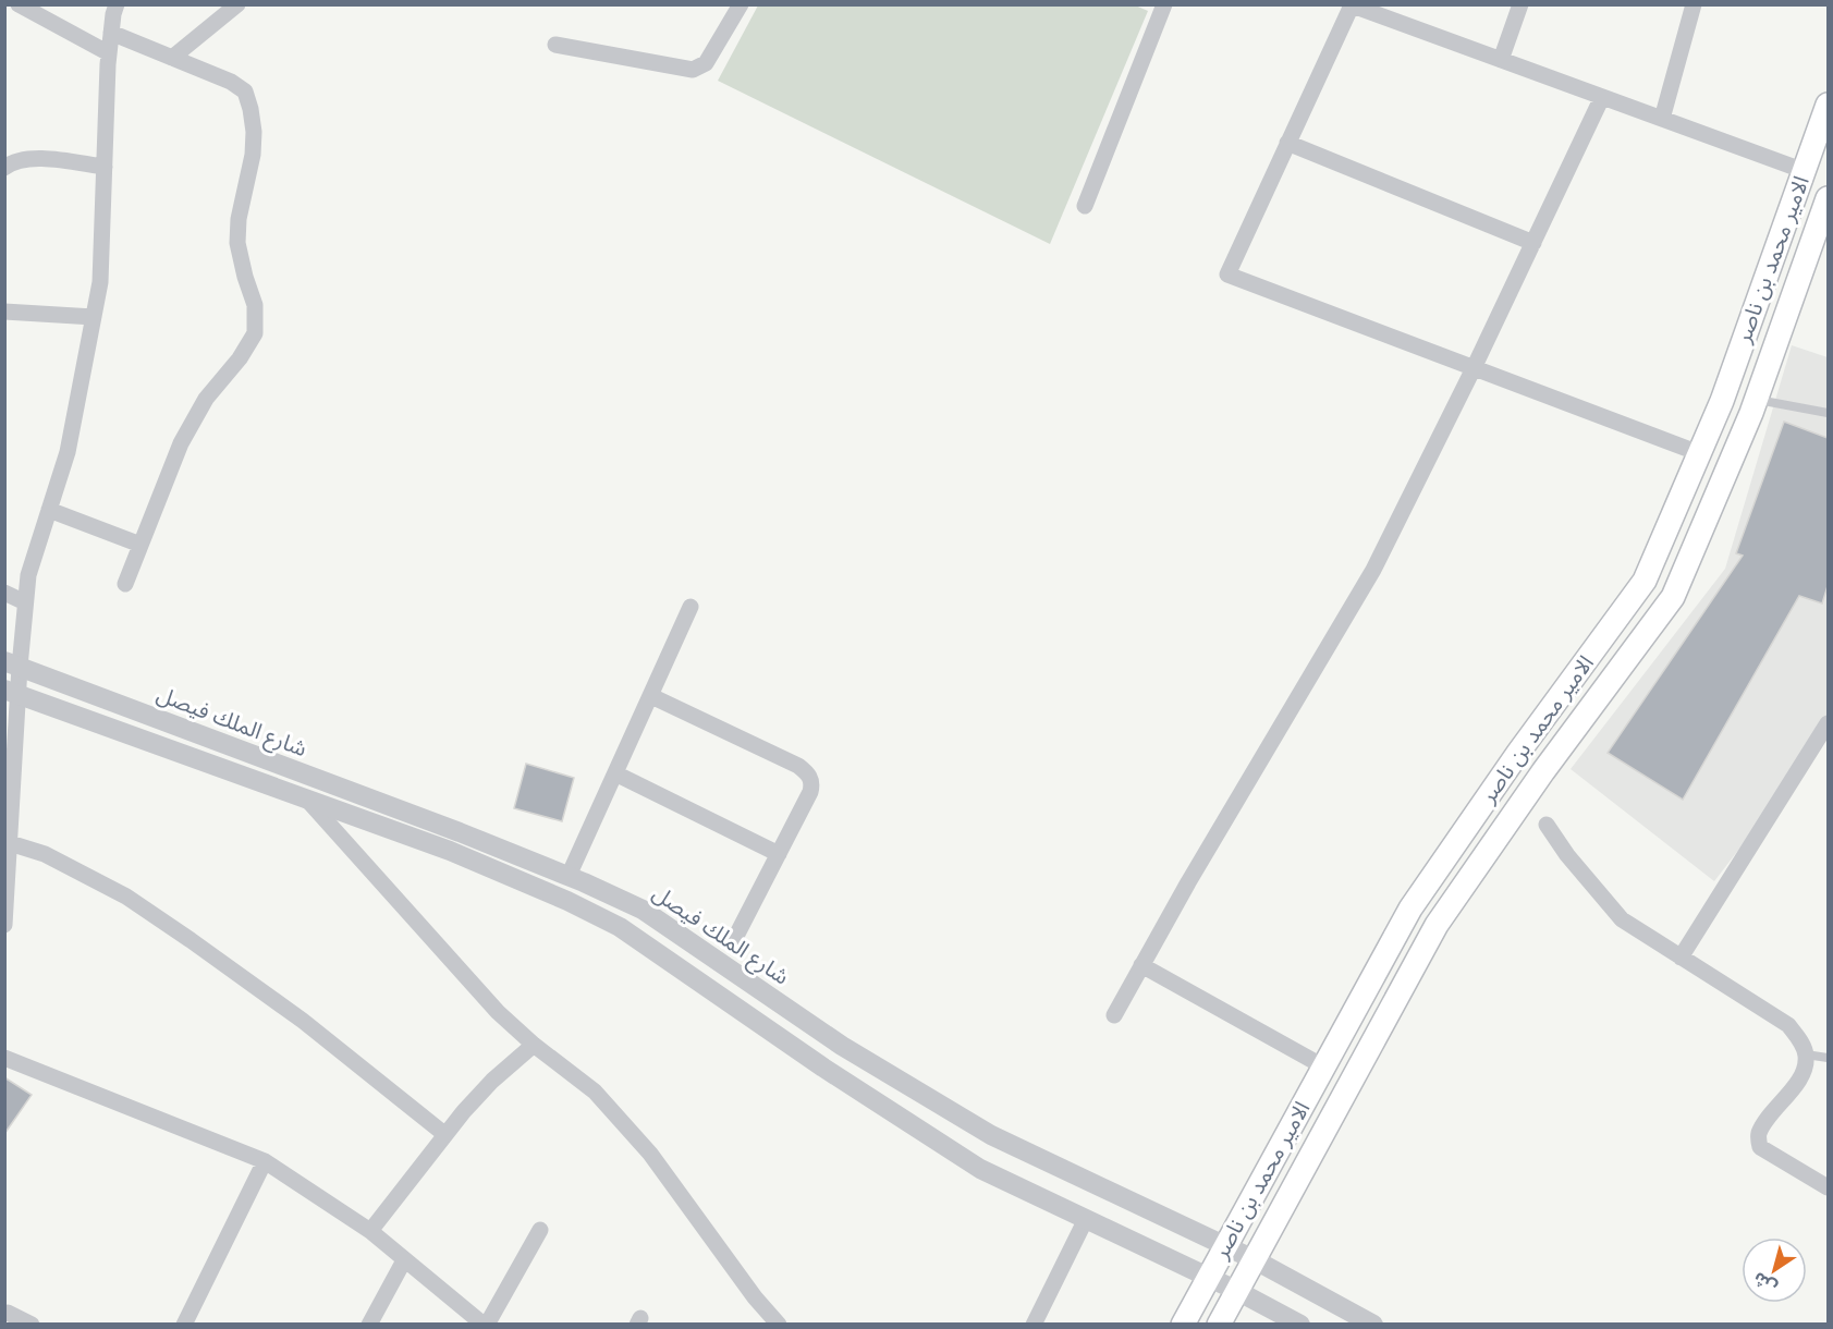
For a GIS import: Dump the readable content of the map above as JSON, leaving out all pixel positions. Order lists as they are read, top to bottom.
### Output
{
  "streets": {
    "main road": ["الامير محمد بن ناصر"],
    "street": ["شارع الملك فيصل"]
  },
  "crossings": [
    ["الامير محمد بن ناصر", "شارع الملك فيصل"]
  ],
  "north": "bottom left"
}
